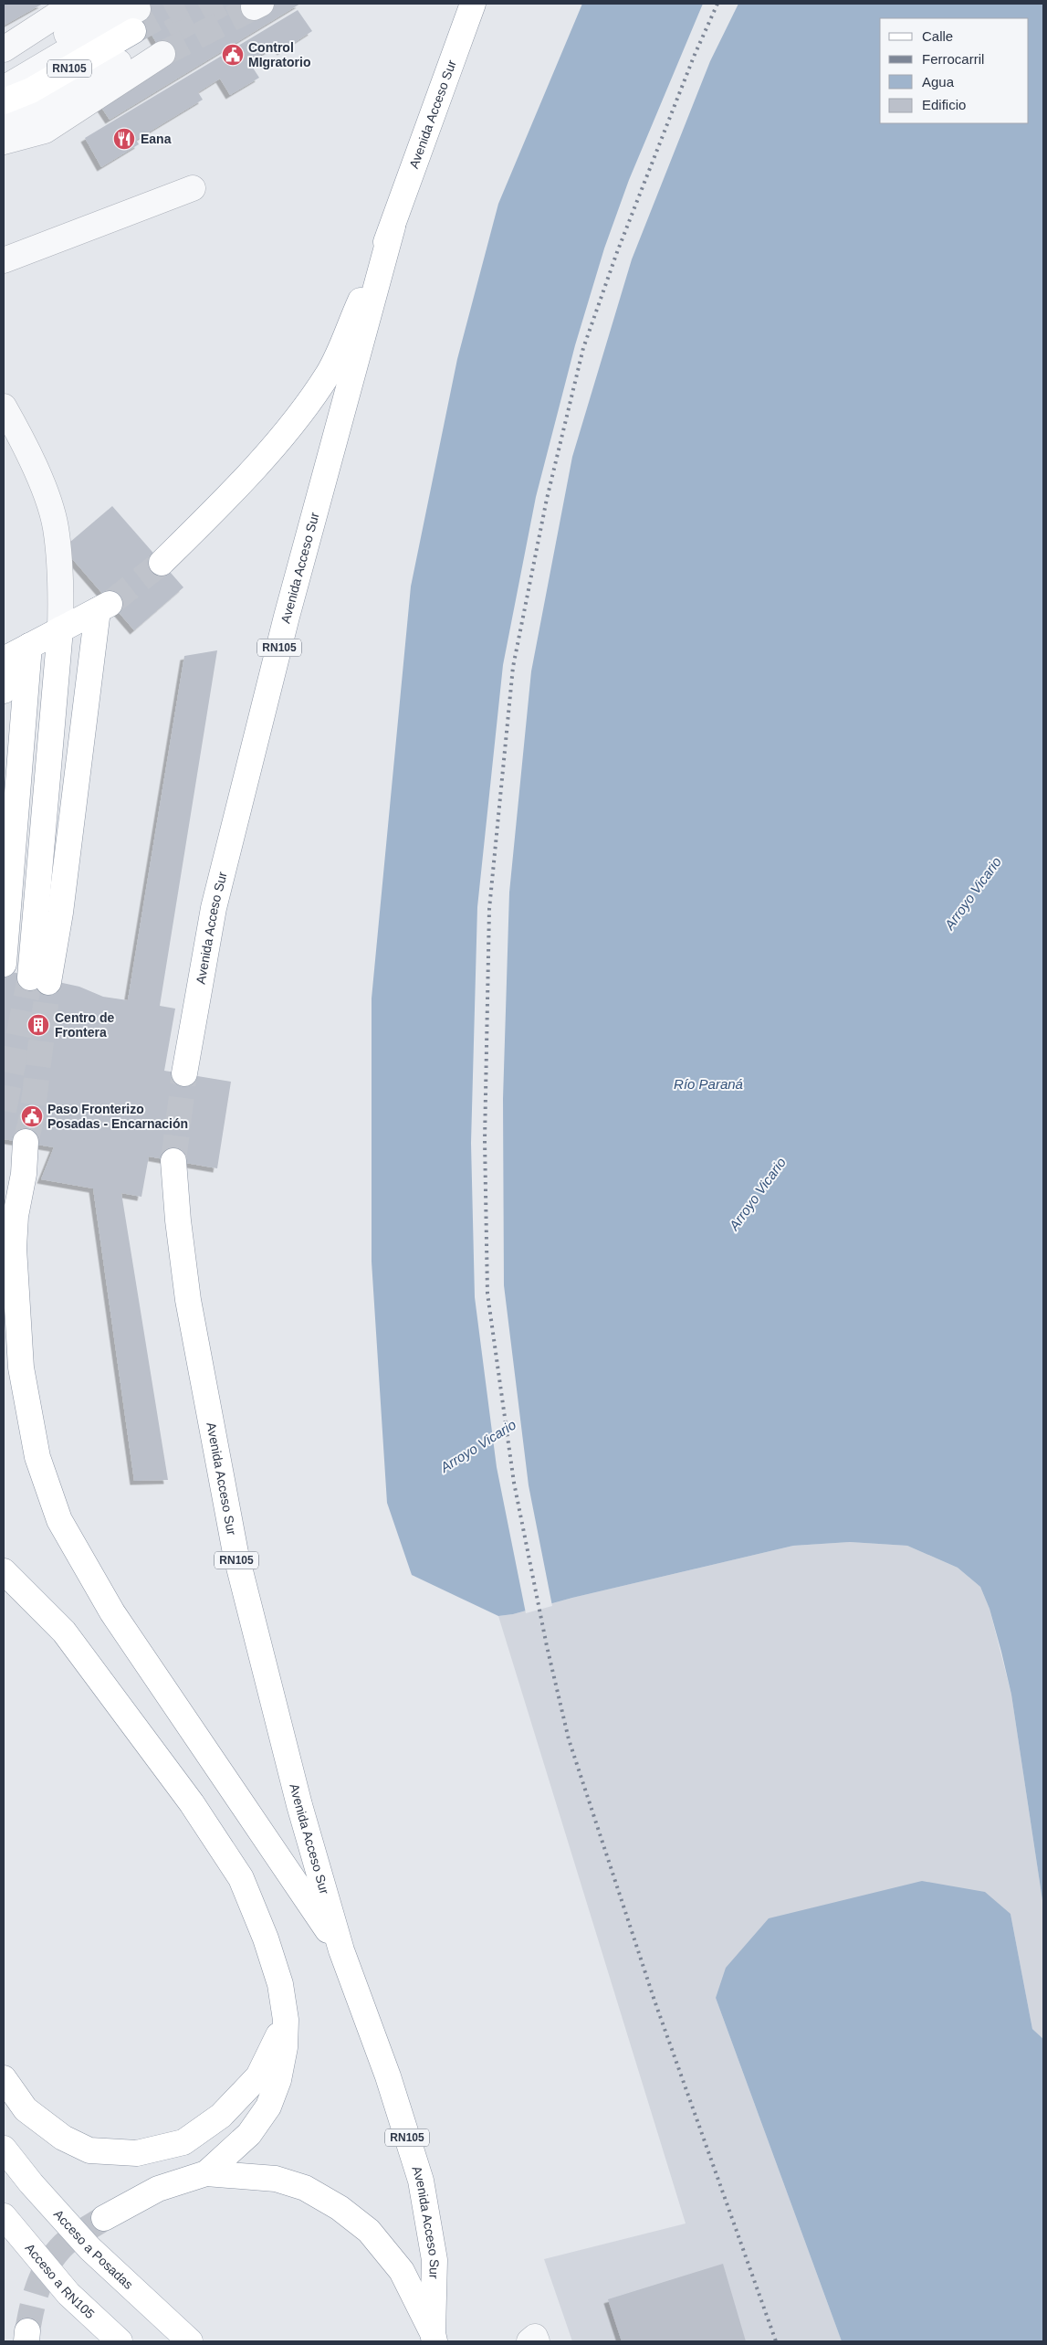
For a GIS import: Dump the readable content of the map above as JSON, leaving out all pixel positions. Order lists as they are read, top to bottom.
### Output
{
  "streets": {
    "main road": [
      "RN105",
      "Avenida Acceso Sur",
      "Acceso a Posadas",
      "Acceso a RN105"
    ]
  },
  "crossings": [
    ["RN105", "Avenida Acceso Sur"]
  ],
  "water": ["Arroyo Vicario", "Río Paraná"],
  "places": {
    "public building": ["Control MIgratorio", "Paso Fronterizo Posadas - Encarnación"],
    "restaurant": ["Eana"],
    "building": ["Centro de Frontera"]
  },
  "legend": [
    "Calle",
    "Ferrocarril",
    "Agua",
    "Edificio"
  ]
}
